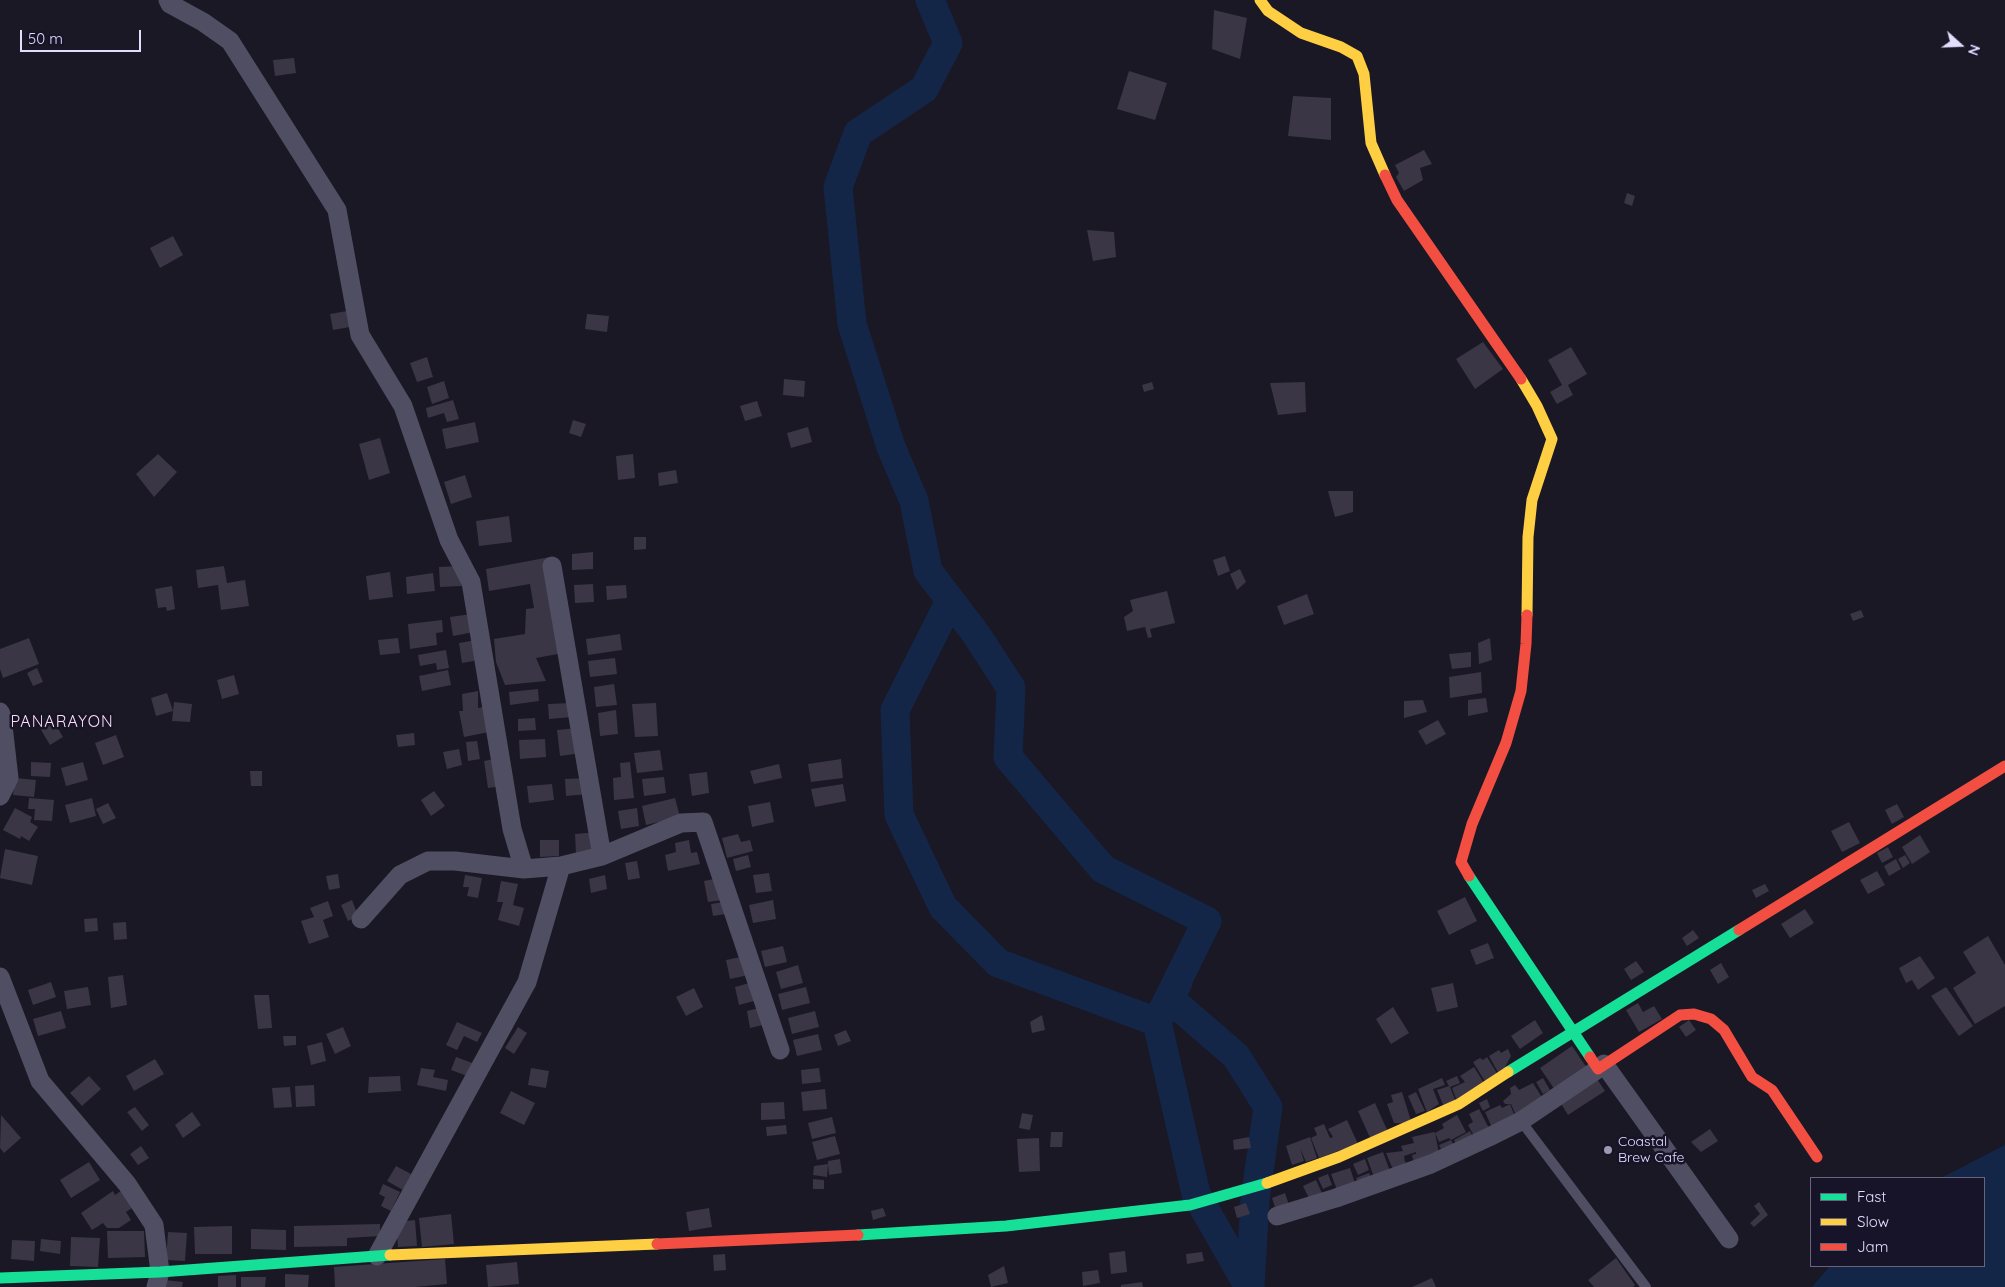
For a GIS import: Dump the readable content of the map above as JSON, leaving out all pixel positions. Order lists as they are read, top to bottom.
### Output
{
  "districts": ["PANARAYON"],
  "places": ["Coastal Brew Cafe"],
  "legend": ["Fast", "Slow", "Jam"],
  "scale_bar": "50 m",
  "north": "right"
}
